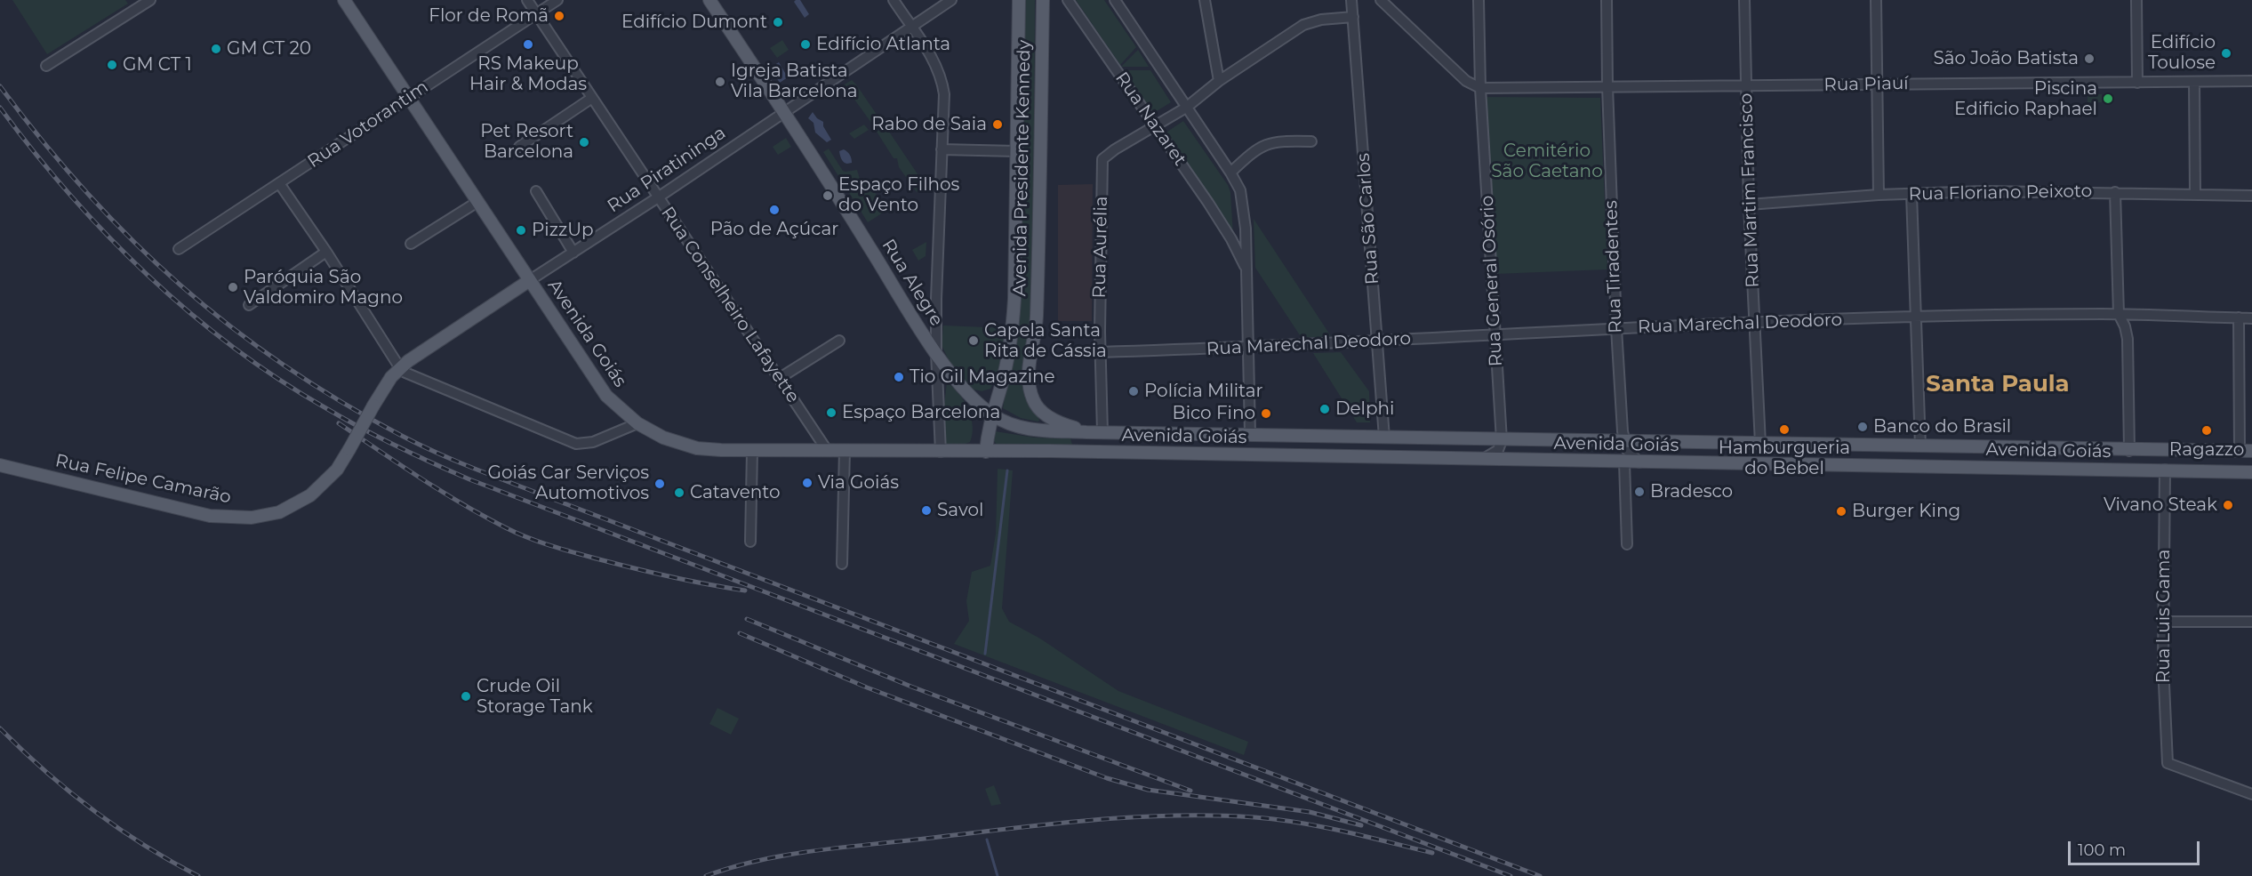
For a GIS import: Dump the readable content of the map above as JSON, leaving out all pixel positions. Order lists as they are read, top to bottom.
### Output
{
  "streets": {
    "main road": [
      "Avenida Presidente Kennedy",
      "Rua Piratininga",
      "Rua Alegre",
      "Avenida Goiás",
      "Rua Felipe Camarão"
    ],
    "street": [
      "Rua Piauí",
      "Rua Nazaret",
      "Rua Votorantim",
      "Rua Martim Francisco",
      "Rua Floriano Peixoto",
      "Rua São Carlos",
      "Rua Aurélia",
      "Rua Tiradentes",
      "Rua General Osório",
      "Rua Conselheiro Lafayette",
      "Rua Marechal Deodoro",
      "Rua Luis Gama"
    ]
  },
  "crossings": [
    ["Rua Piauí", "Rua Martim Francisco"],
    ["Rua Piauí", "Rua Tiradentes"],
    ["Rua Piauí", "Rua General Osório"],
    ["Rua Nazaret", "Rua Aurélia"],
    ["Rua Nazaret", "Rua Marechal Deodoro"],
    ["Rua Nazaret", "Avenida Goiás"],
    ["Rua Votorantim", "Rua Conselheiro Lafayette"],
    ["Rua Votorantim", "Avenida Goiás"],
    ["Avenida Presidente Kennedy", "Rua Alegre"],
    ["Avenida Presidente Kennedy", "Avenida Goiás"],
    ["Rua Piratininga", "Rua Alegre"],
    ["Rua Piratininga", "Rua Conselheiro Lafayette"],
    ["Rua Piratininga", "Avenida Goiás"],
    ["Rua Piratininga", "Rua Felipe Camarão"],
    ["Rua Martim Francisco", "Rua Floriano Peixoto"],
    ["Rua Martim Francisco", "Rua Marechal Deodoro"],
    ["Rua Martim Francisco", "Avenida Goiás"],
    ["Rua São Carlos", "Rua Marechal Deodoro"],
    ["Rua São Carlos", "Avenida Goiás"],
    ["Rua Aurélia", "Rua Marechal Deodoro"],
    ["Rua Aurélia", "Avenida Goiás"],
    ["Rua Tiradentes", "Rua Marechal Deodoro"],
    ["Rua Tiradentes", "Avenida Goiás"],
    ["Rua General Osório", "Rua Marechal Deodoro"],
    ["Rua General Osório", "Avenida Goiás"],
    ["Rua Alegre", "Avenida Goiás"],
    ["Rua Conselheiro Lafayette", "Avenida Goiás"],
    ["Avenida Goiás", "Rua Luis Gama"]
  ],
  "districts": ["Santa Paula"],
  "parks": ["Cemitério São Caetano"],
  "places": [
    "Flor de Romã",
    "Edifício Dumont",
    "RS Makeup Hair & Modas",
    "Edifício Atlanta",
    "GM CT 20",
    "Edifício Toulose",
    "São João Batista",
    "GM CT 1",
    "Igreja Batista Vila Barcelona",
    "Piscina Edificio Raphael",
    "Rabo de Saia",
    "Pet Resort Barcelona",
    "Espaço Filhos do Vento",
    "Pão de Açúcar",
    "PizzUp",
    "Paróquia São Valdomiro Magno",
    "Capela Santa Rita de Cássia",
    "Tio Gil Magazine",
    "Polícia Militar",
    "Delphi",
    "Espaço Barcelona",
    "Bico Fino",
    "Banco do Brasil",
    "Hamburgueria do Bebel",
    "Ragazzo",
    "Via Goiás",
    "Goiás Car Serviços Automotivos",
    "Bradesco",
    "Catavento",
    "Vivano Steak",
    "Savol",
    "Burger King",
    "Crude Oil Storage Tank"
  ],
  "scale_bar": "100 m"
}
